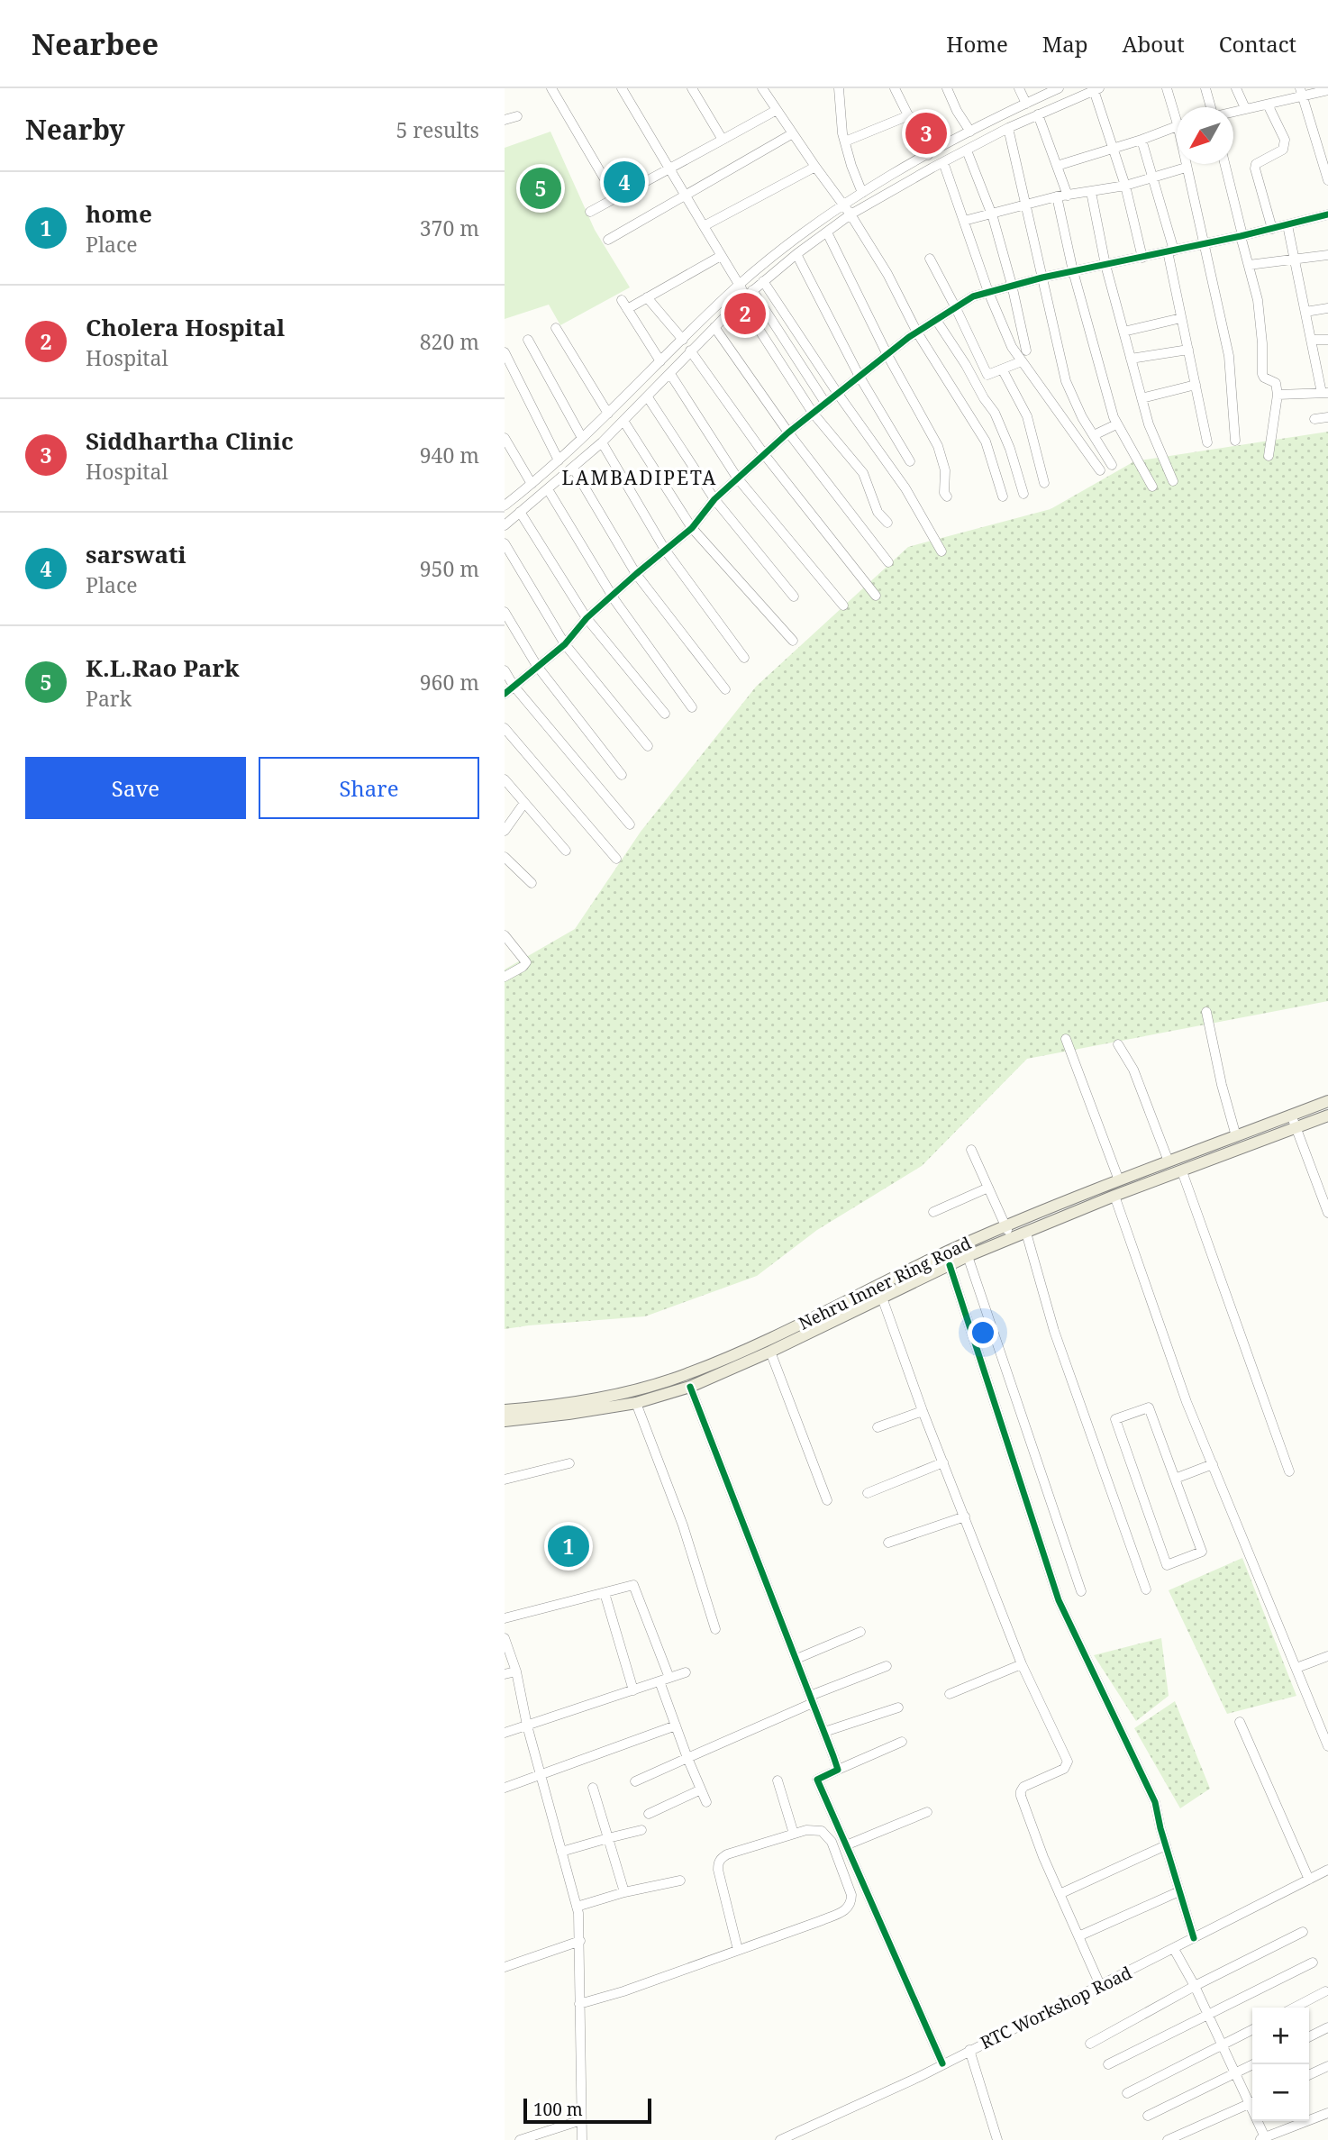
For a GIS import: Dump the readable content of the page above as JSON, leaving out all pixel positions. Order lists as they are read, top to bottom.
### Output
{
  "streets": {
    "main road": ["Nehru Inner Ring Road"],
    "street": ["RTC Workshop Road"]
  },
  "districts": ["LAMBADIPETA"],
  "scale_bar": "100 m",
  "north": "bottom left",
  "page": {
    "header": "Nearbee",
    "nav": [
      "Home",
      "Map",
      "About",
      "Contact"
    ],
    "heading": ["Nearby", "5 results"],
    "pins": [
      "3",
      "4",
      "5",
      "2",
      "1"
    ],
    "list": [
      {
        "mark": "1",
        "name": "home",
        "note": "Place",
        "value": "370 m"
      },
      {
        "mark": "2",
        "name": "Cholera Hospital",
        "note": "Hospital",
        "value": "820 m"
      },
      {
        "mark": "3",
        "name": "Siddhartha Clinic",
        "note": "Hospital",
        "value": "940 m"
      },
      {
        "mark": "4",
        "name": "sarswati",
        "note": "Place",
        "value": "950 m"
      },
      {
        "mark": "5",
        "name": "K.L.Rao Park",
        "note": "Park",
        "value": "960 m"
      }
    ],
    "buttons": ["Save", "Share"],
    "map_buttons": ["+", "−"],
    "scale": "100 m"
  }
}
